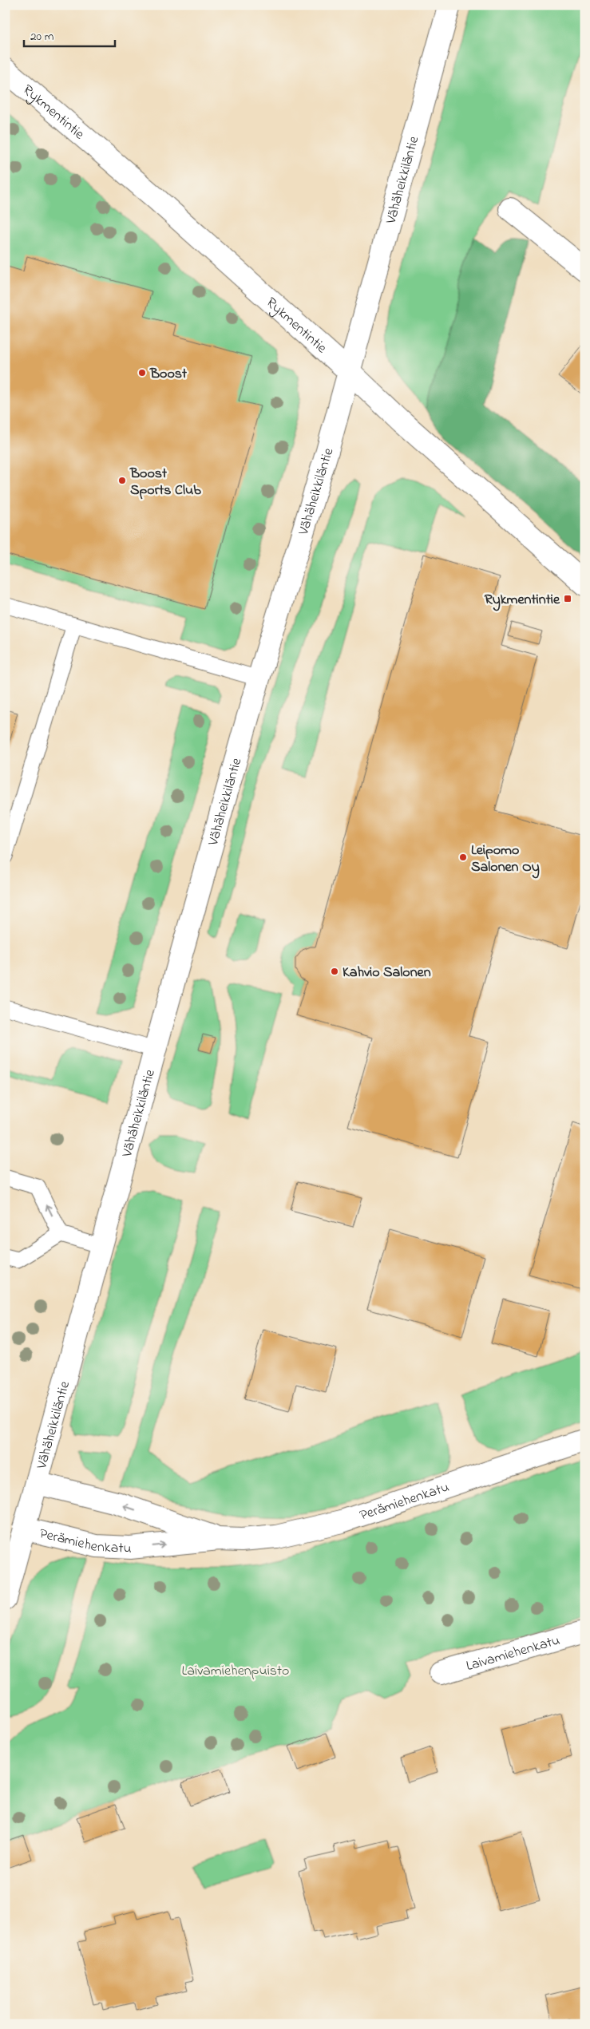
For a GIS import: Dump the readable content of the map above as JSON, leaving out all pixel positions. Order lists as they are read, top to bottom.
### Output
{
  "streets": {
    "street": [
      "Rykmentintie",
      "Vähäheikkiläntie",
      "Perämiehenkatu",
      "Laivamiehenkatu"
    ]
  },
  "crossings": [
    ["Rykmentintie", "Vähäheikkiläntie"],
    ["Vähäheikkiläntie", "Perämiehenkatu"]
  ],
  "parks": ["Laivamiehenpuisto"],
  "places": {
    "other": [
      "Boost",
      "Boost Sports Club",
      "Leipomo Salonen Oy",
      "Kahvio Salonen"
    ],
    "transit": ["Rykmentintie"]
  },
  "scale_bar": "20 m"
}
